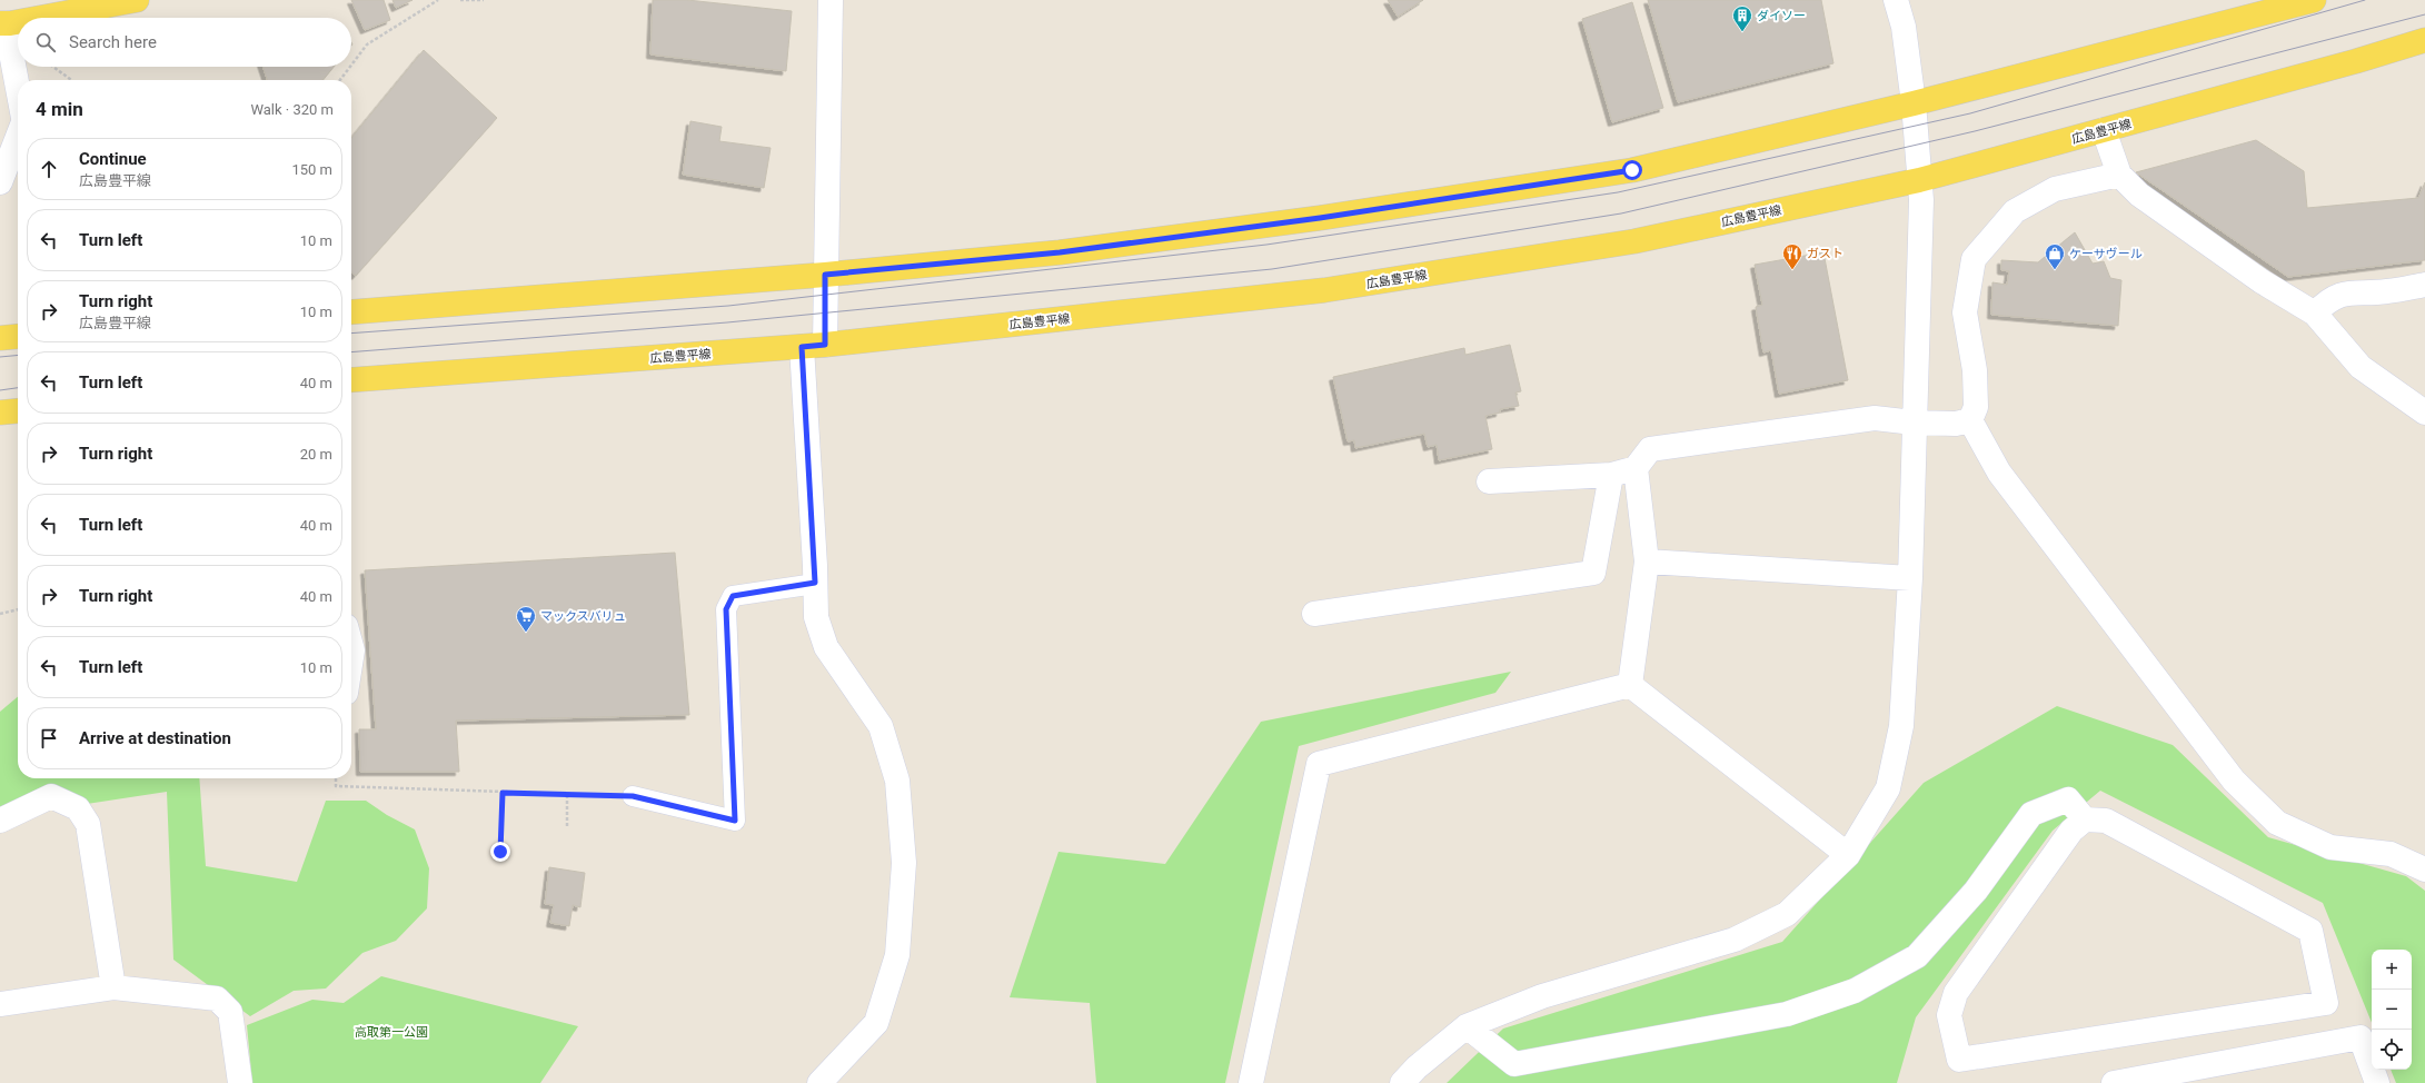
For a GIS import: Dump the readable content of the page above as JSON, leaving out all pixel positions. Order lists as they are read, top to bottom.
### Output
{
  "streets": {
    "main road": ["広島豊平線"]
  },
  "parks": ["高取第一公園"],
  "places": {
    "building": ["ダイソー"],
    "restaurant": ["ガスト"],
    "shop": ["ケーサヴール"],
    "supermarket": ["マックスバリュ"]
  },
  "page": {
    "search": "Search here",
    "heading": ["4 min", "Walk · 320 m"],
    "list": [
      ["Continue", "広島豊平線", "150 m"],
      ["Turn left", "10 m"],
      ["Turn right", "広島豊平線", "10 m"],
      ["Turn left", "40 m"],
      ["Turn right", "20 m"],
      ["Turn left", "40 m"],
      ["Turn right", "40 m"],
      ["Turn left", "10 m"],
      "Arrive at destination"
    ],
    "map_buttons": ["+", "−"]
  }
}
